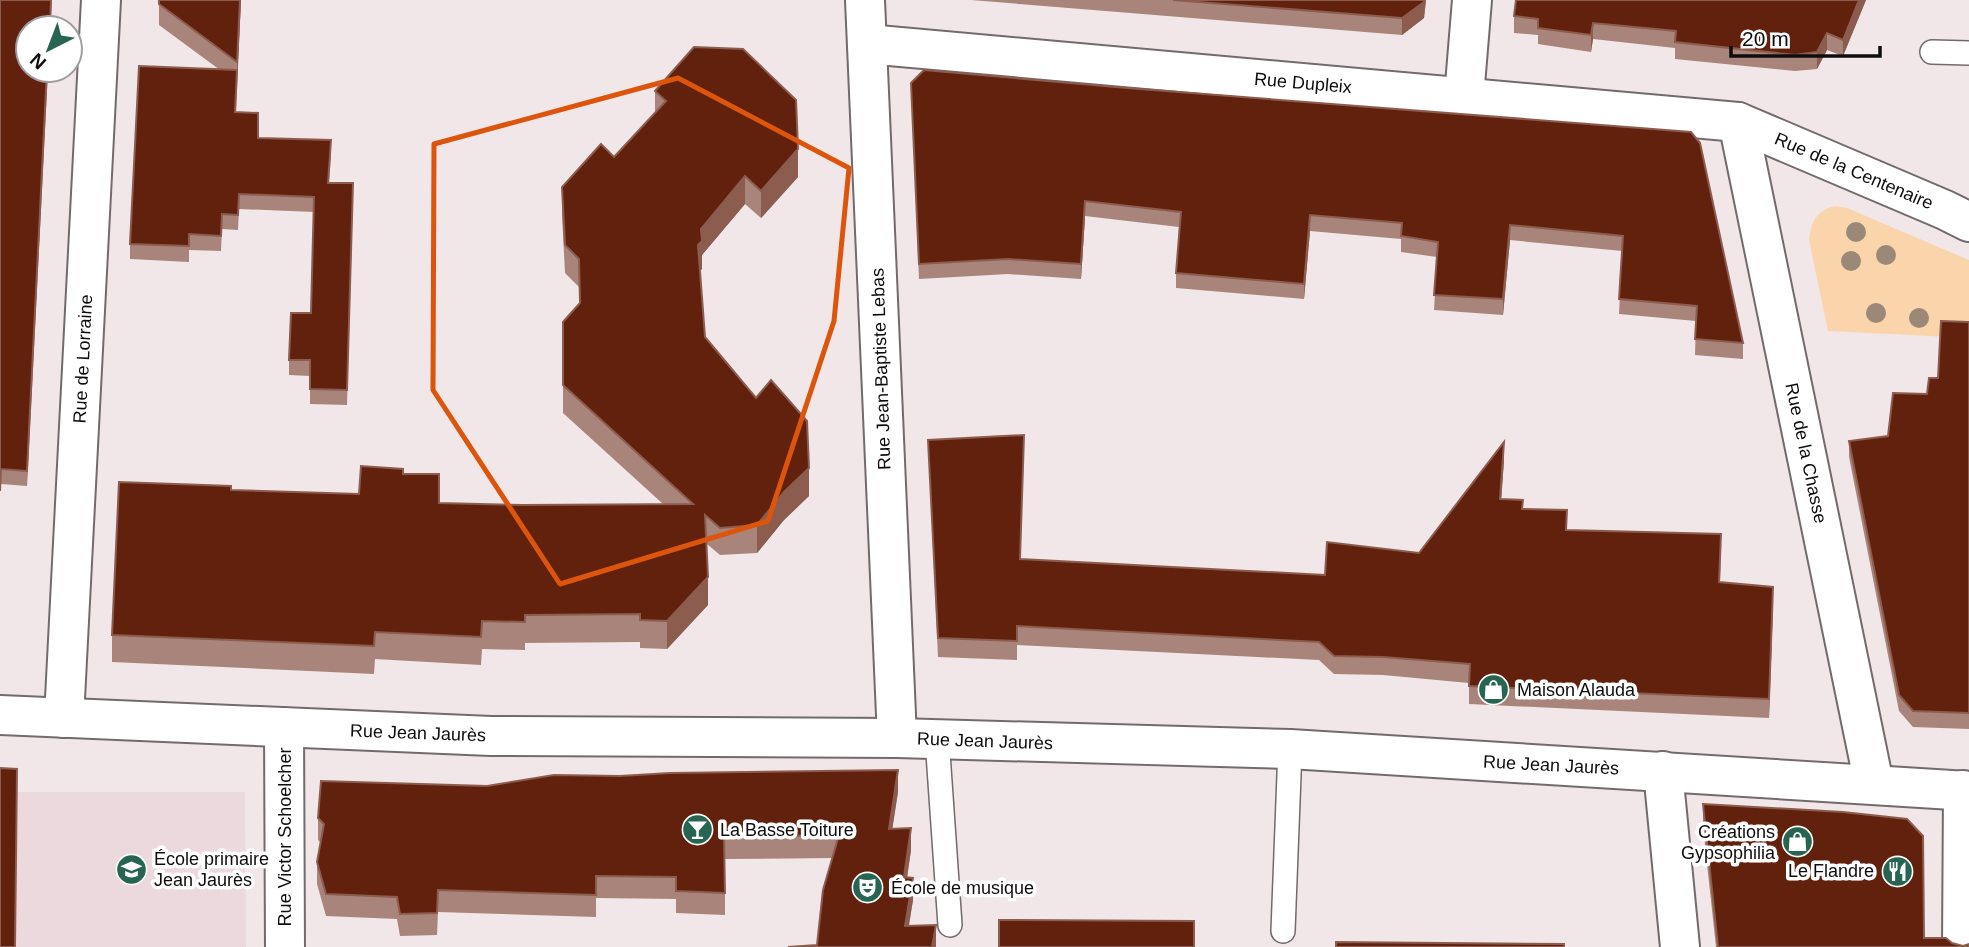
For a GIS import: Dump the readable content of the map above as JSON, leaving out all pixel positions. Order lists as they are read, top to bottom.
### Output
{
  "streets": {
    "street": [
      "Rue Dupleix",
      "Rue de la Centenaire",
      "Rue de Lorraine",
      "Rue Jean-Baptiste Lebas",
      "Rue de la Chasse",
      "Rue Jean Jaurès",
      "Rue Victor Schoelcher"
    ]
  },
  "crossings": [
    ["Rue Dupleix", "Rue de la Centenaire"],
    ["Rue Dupleix", "Rue Jean-Baptiste Lebas"],
    ["Rue Dupleix", "Rue de la Chasse"],
    ["Rue de la Centenaire", "Rue de la Chasse"],
    ["Rue de Lorraine", "Rue Jean Jaurès"],
    ["Rue Jean-Baptiste Lebas", "Rue Jean Jaurès"],
    ["Rue de la Chasse", "Rue Jean Jaurès"],
    ["Rue Jean Jaurès", "Rue Victor Schoelcher"]
  ],
  "places": {
    "shop": ["Maison Alauda", "Créations Gypsophilia"],
    "bar": ["La Basse Toiture"],
    "school or university": ["École primaire Jean Jaurès"],
    "restaurant": ["Le Flandre"],
    "theatre": ["École de musique"]
  },
  "scale_bar": "20 m",
  "north": "bottom left"
}
